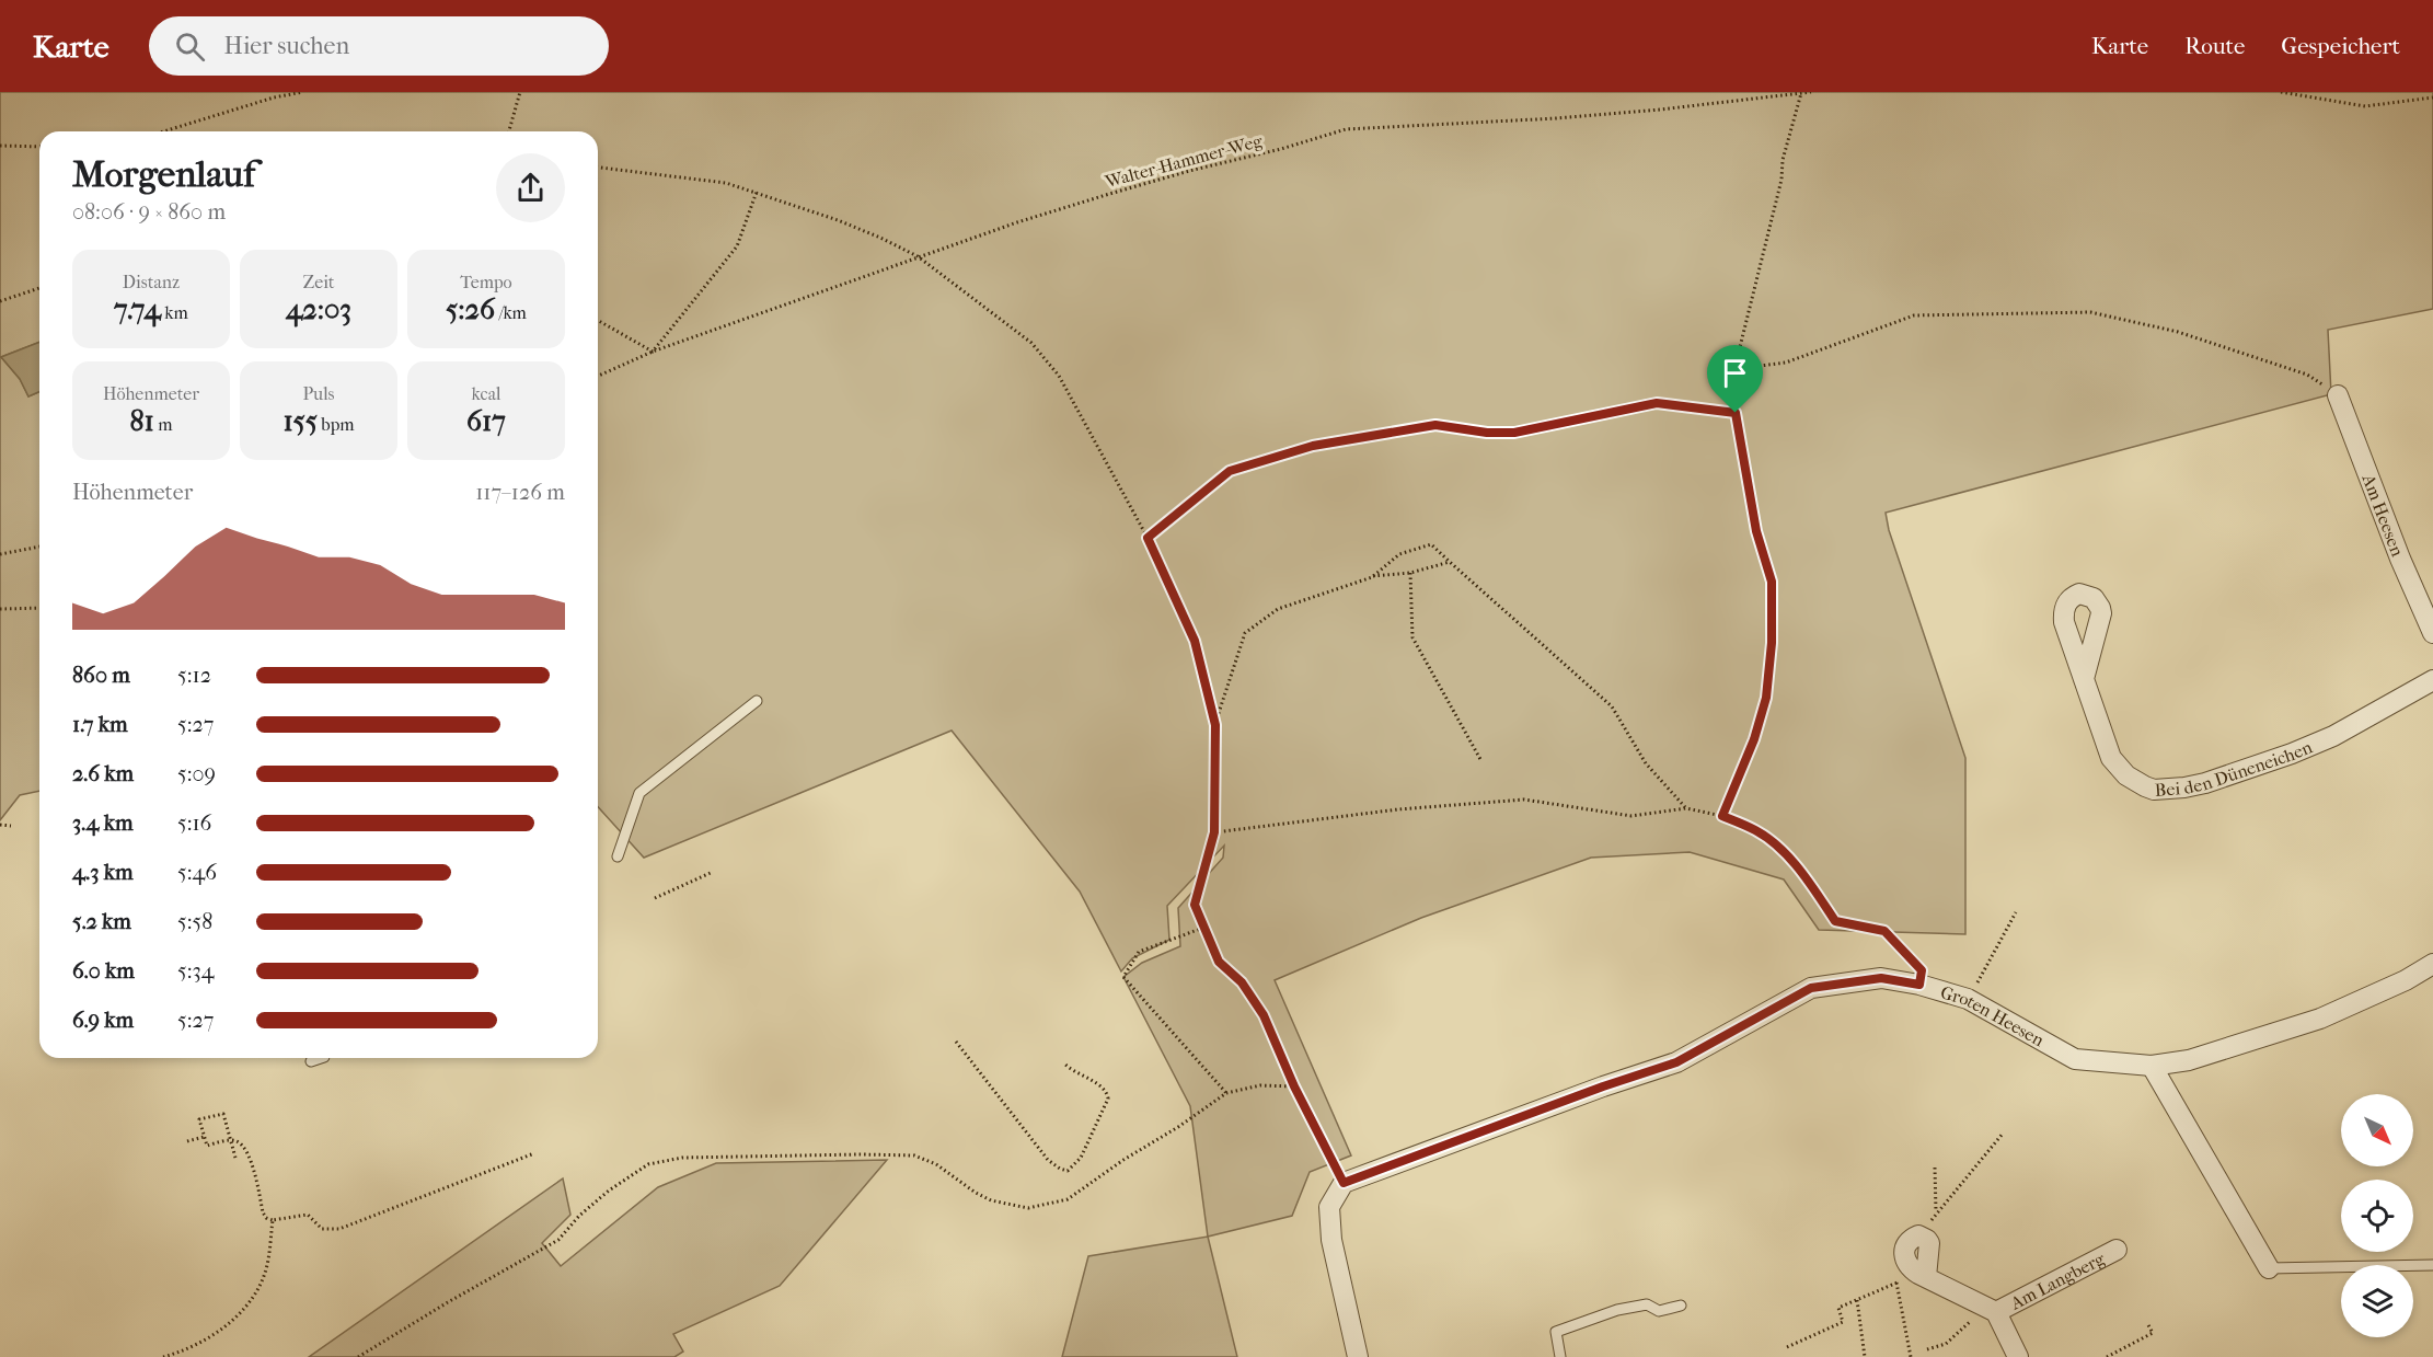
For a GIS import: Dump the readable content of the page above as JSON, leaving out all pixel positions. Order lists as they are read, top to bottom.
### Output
{
  "streets": {
    "street": [
      "Am Heesen",
      "Bei den Düneneichen",
      "Groten Heesen",
      "Am Langberg"
    ],
    "path": ["Walter-Hammer-Weg"]
  },
  "north": "bottom right",
  "page": {
    "header": "Karte",
    "search": "Hier suchen",
    "nav": ["Karte", "Route", "Gespeichert"],
    "heading": ["Morgenlauf", "08:06 · 9 × 860 m"],
    "stats": [
      ["Distanz", "7.74 km"],
      ["Zeit", "42:03"],
      ["Tempo", "5:26 /km"],
      ["Höhenmeter", "81 m"],
      ["Puls", "155 bpm"],
      ["kcal", "617"]
    ],
    "chart": ["Höhenmeter", "117–126 m"],
    "list": [
      {
        "name": "860 m",
        "note": "5:12"
      },
      {
        "name": "1.7 km",
        "note": "5:27"
      },
      {
        "name": "2.6 km",
        "note": "5:09"
      },
      {
        "name": "3.4 km",
        "note": "5:16"
      },
      {
        "name": "4.3 km",
        "note": "5:46"
      },
      {
        "name": "5.2 km",
        "note": "5:58"
      },
      {
        "name": "6.0 km",
        "note": "5:34"
      },
      {
        "name": "6.9 km",
        "note": "5:27"
      }
    ]
  }
}
